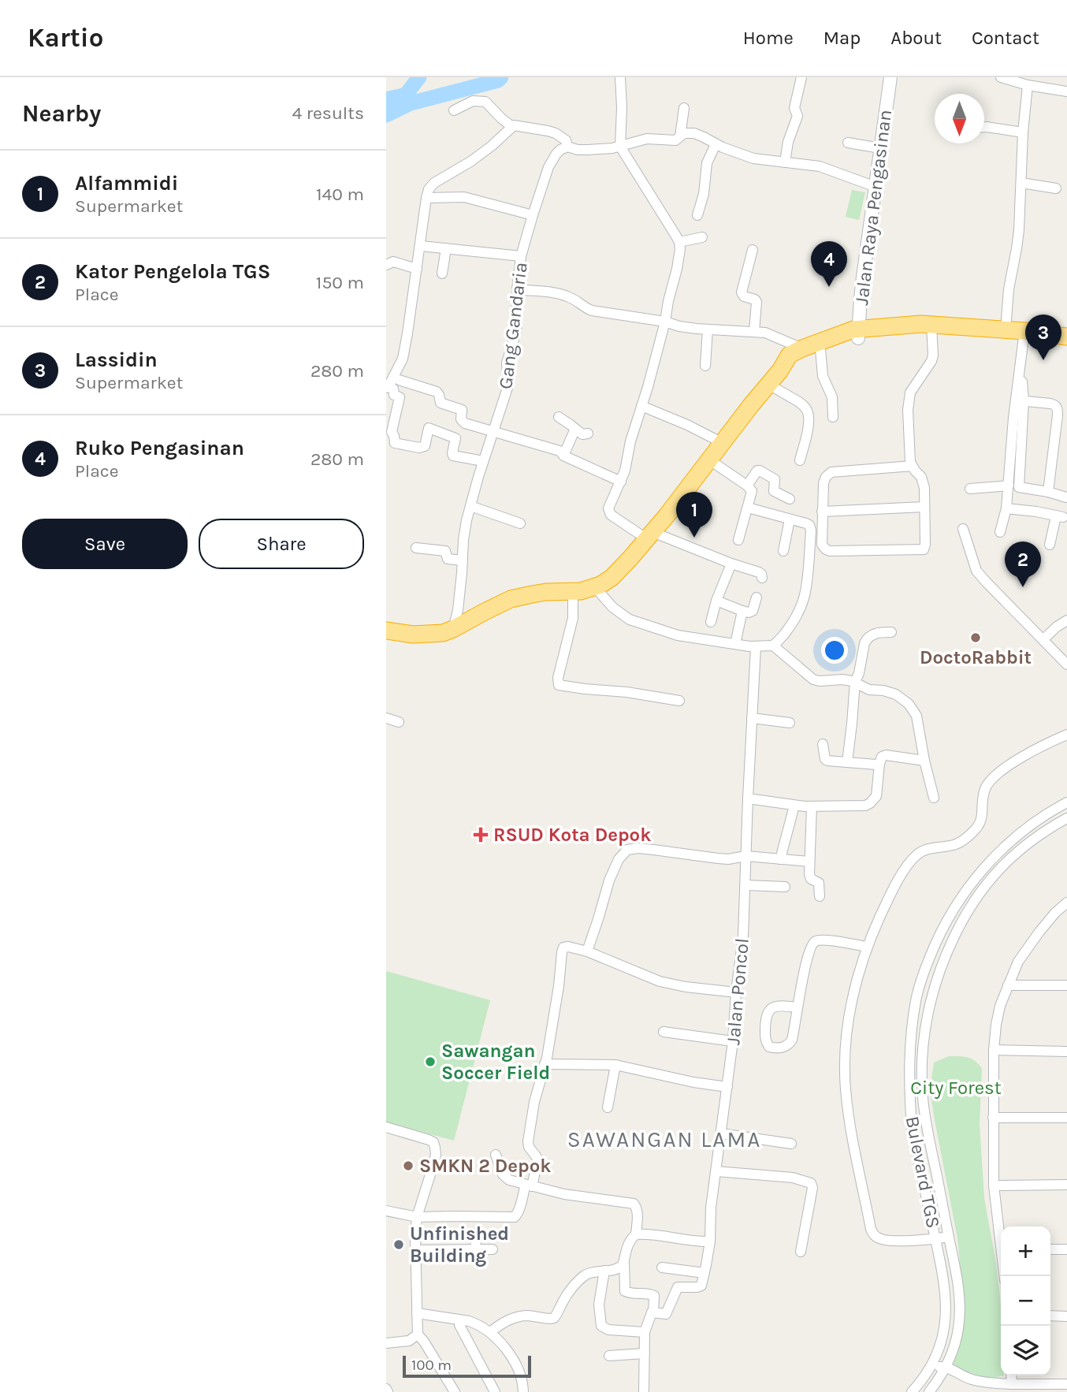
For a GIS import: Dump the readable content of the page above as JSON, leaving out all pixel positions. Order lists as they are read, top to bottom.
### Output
{
  "streets": {
    "main road": ["Jalan Raya Pengasinan"],
    "street": ["Gang Gandaria", "Jalan Poncol", "Bulevard TGS"]
  },
  "districts": ["SAWANGAN LAMA"],
  "parks": ["City Forest"],
  "places": {
    "other": [
      "DoctoRabbit",
      "Sawangan Soccer Field",
      "SMKN 2 Depok",
      "Unfinished Building"
    ],
    "health": ["RSUD Kota Depok"]
  },
  "scale_bar": "100 m",
  "north": "bottom",
  "page": {
    "header": "Kartio",
    "nav": [
      "Home",
      "Map",
      "About",
      "Contact"
    ],
    "heading": ["Nearby", "4 results"],
    "list": [
      {
        "mark": "1",
        "name": "Alfammidi",
        "note": "Supermarket",
        "value": "140 m"
      },
      {
        "mark": "2",
        "name": "Kator Pengelola TGS",
        "note": "Place",
        "value": "150 m"
      },
      {
        "mark": "3",
        "name": "Lassidin",
        "note": "Supermarket",
        "value": "280 m"
      },
      {
        "mark": "4",
        "name": "Ruko Pengasinan",
        "note": "Place",
        "value": "280 m"
      }
    ],
    "pins": [
      "4",
      "3",
      "1",
      "2"
    ],
    "buttons": ["Save", "Share"],
    "map_buttons": ["+", "−"],
    "scale": "100 m"
  }
}
